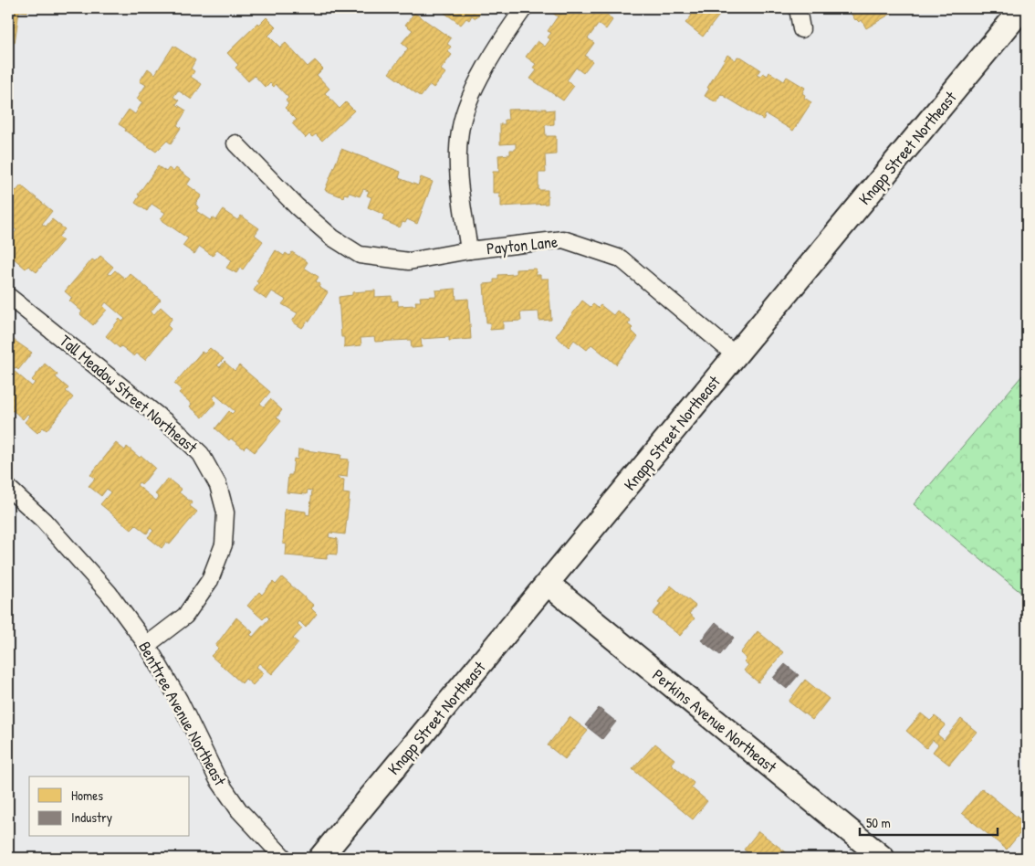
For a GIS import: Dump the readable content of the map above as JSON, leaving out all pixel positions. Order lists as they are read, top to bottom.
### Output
{
  "streets": {
    "main road": ["Knapp Street Northeast", "Perkins Avenue Northeast"],
    "street": ["Payton Lane", "Tall Meadow Street Northeast", "Benttree Avenue Northeast"]
  },
  "crossings": [
    ["Knapp Street Northeast", "Payton Lane"],
    ["Knapp Street Northeast", "Perkins Avenue Northeast"],
    ["Tall Meadow Street Northeast", "Benttree Avenue Northeast"]
  ],
  "legend": ["Homes", "Industry"],
  "scale_bar": "50 m"
}
